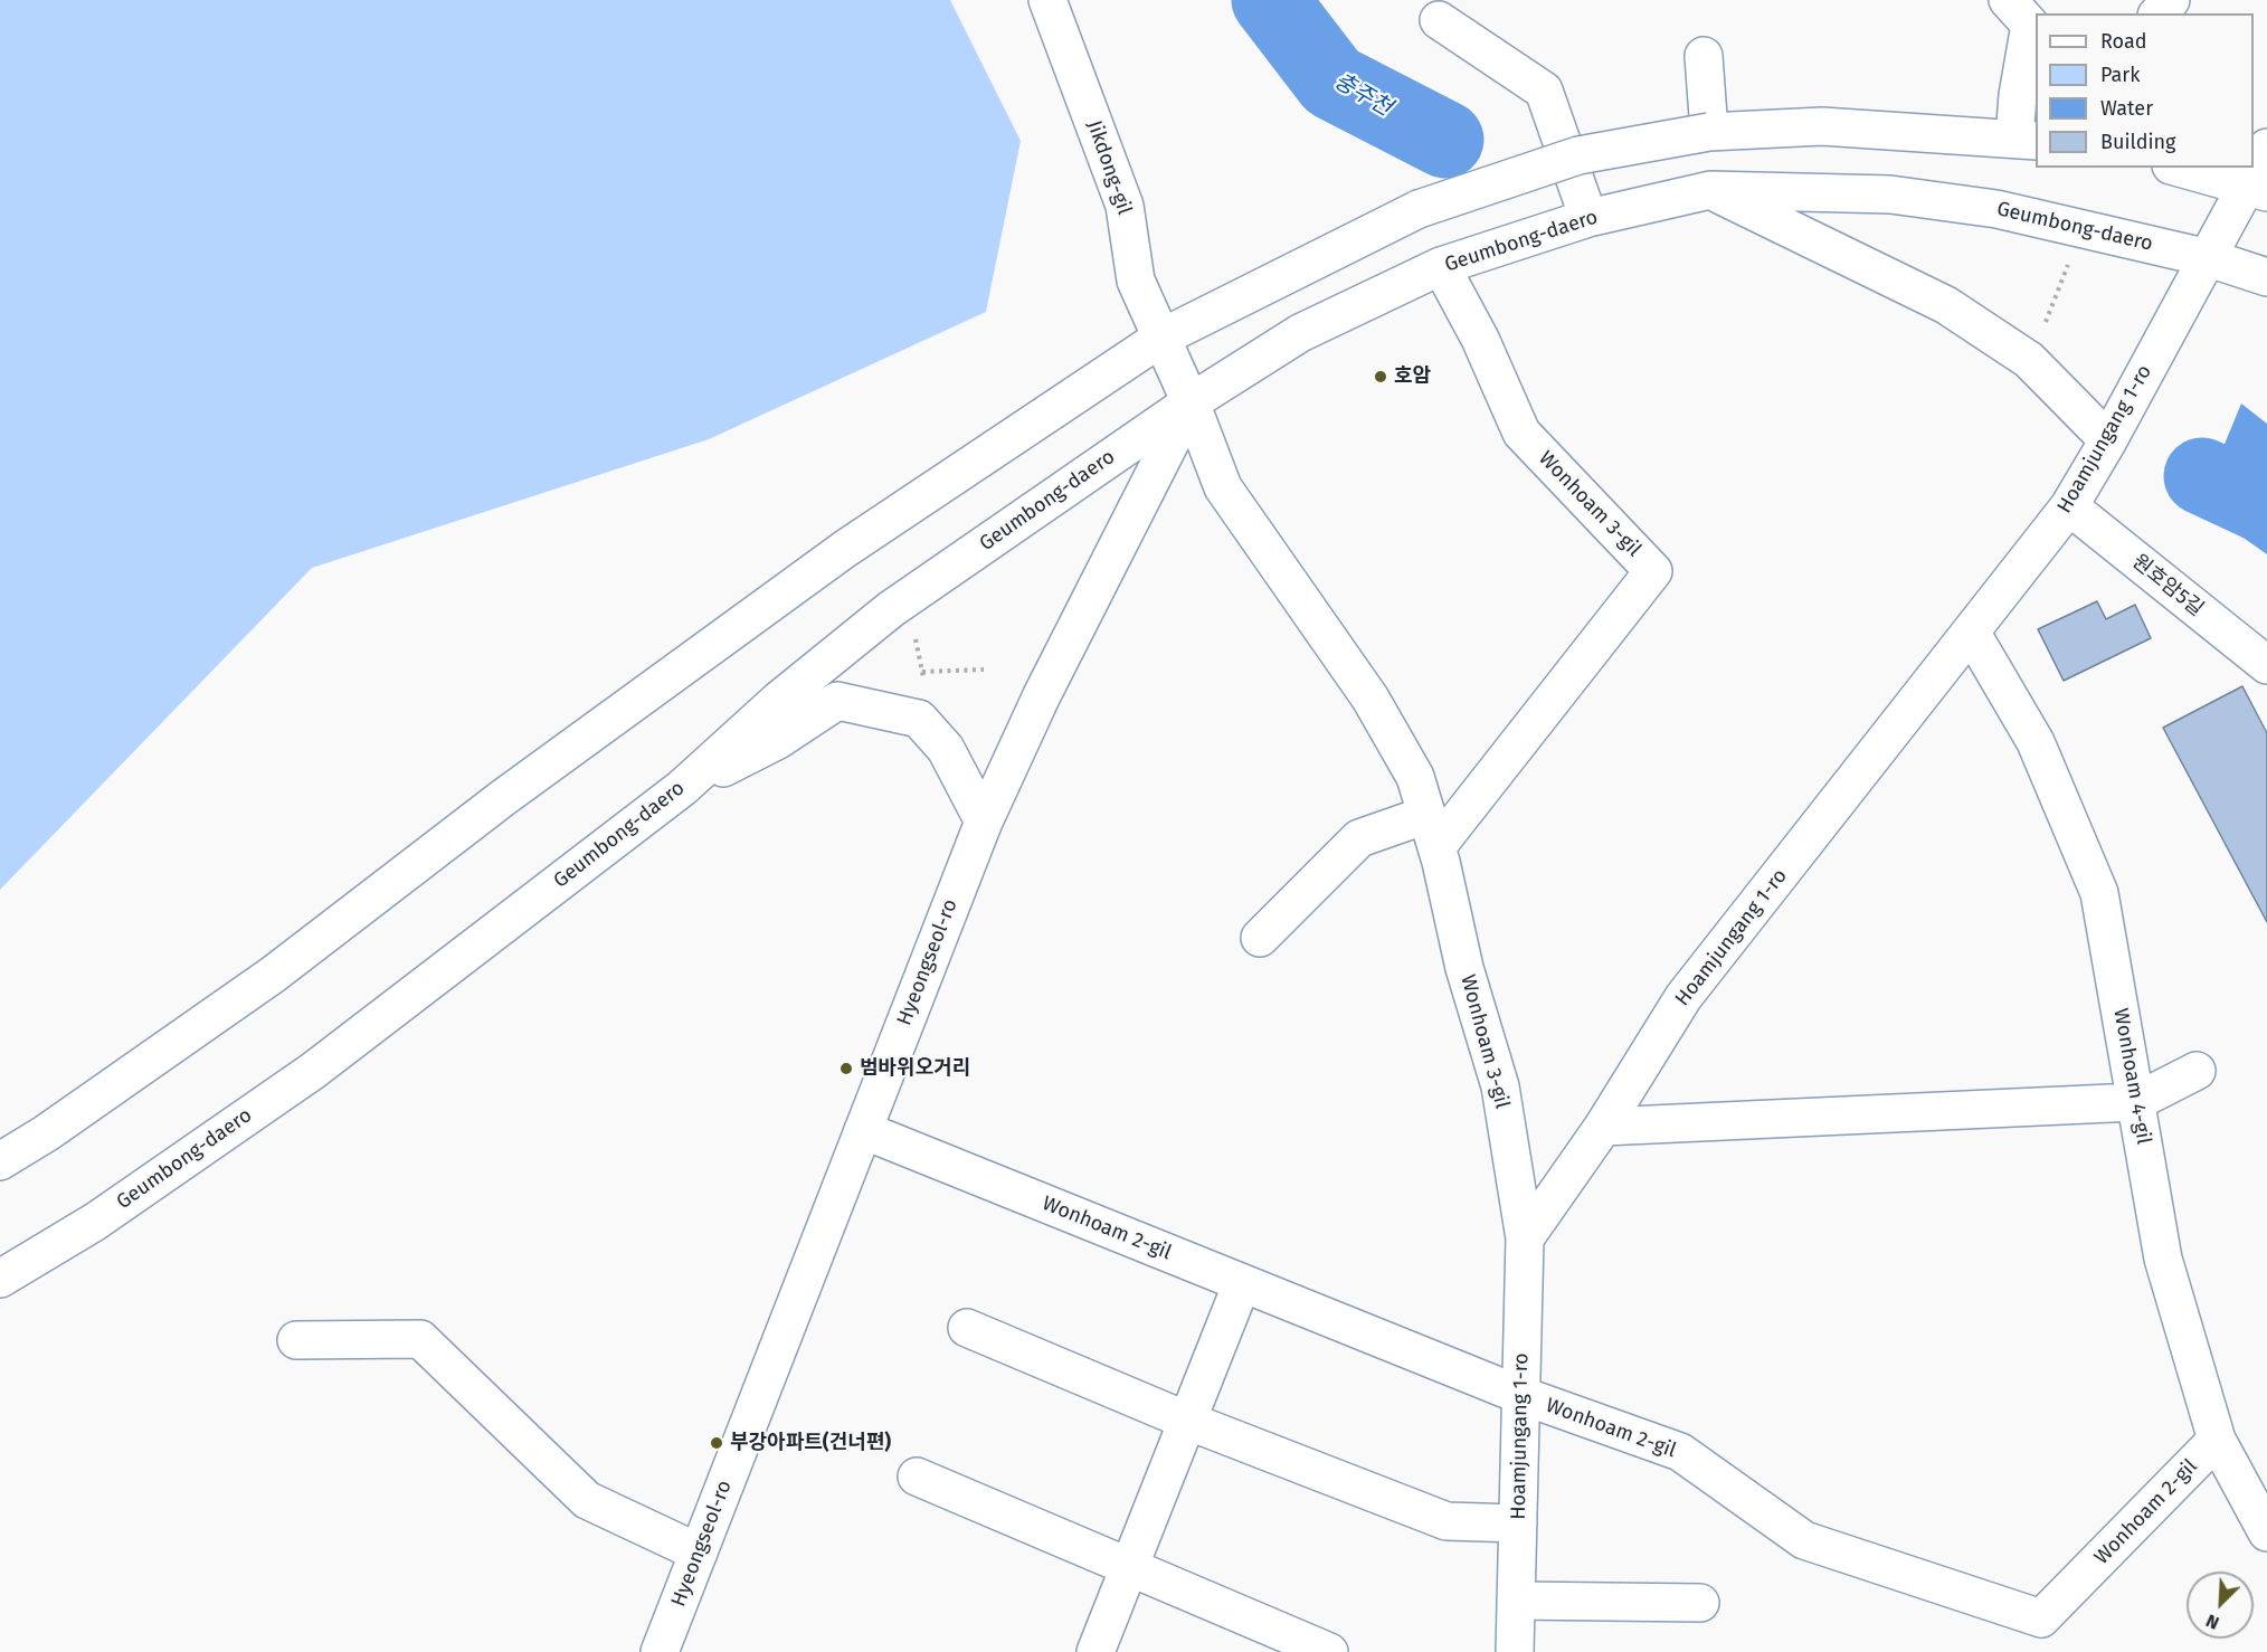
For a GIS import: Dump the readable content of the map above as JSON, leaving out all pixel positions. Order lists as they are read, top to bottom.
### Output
{
  "streets": {
    "street": [
      "Jikdong-gil",
      "Geumbong-daero",
      "Hoamjungang 1-ro",
      "Wonhoam 3-gil",
      "원호암5길",
      "Hyeongseol-ro",
      "Wonhoam 4-gil",
      "Wonhoam 2-gil"
    ]
  },
  "crossings": [
    ["Jikdong-gil", "Geumbong-daero"],
    ["Jikdong-gil", "Wonhoam 3-gil"],
    ["Jikdong-gil", "Hyeongseol-ro"],
    ["Geumbong-daero", "Hoamjungang 1-ro"],
    ["Geumbong-daero", "Wonhoam 3-gil"],
    ["Geumbong-daero", "Hyeongseol-ro"],
    ["Hoamjungang 1-ro", "Wonhoam 3-gil"],
    ["Hoamjungang 1-ro", "원호암5길"],
    ["Hoamjungang 1-ro", "Wonhoam 4-gil"],
    ["Hoamjungang 1-ro", "Wonhoam 2-gil"],
    ["Wonhoam 3-gil", "Hyeongseol-ro"],
    ["Hyeongseol-ro", "Wonhoam 2-gil"],
    ["Wonhoam 4-gil", "Wonhoam 2-gil"]
  ],
  "water": ["충주천"],
  "places": ["호암", "범바위오거리", "부강아파트(건너편)"],
  "legend": [
    "Road",
    "Park",
    "Water",
    "Building"
  ],
  "north": "bottom left"
}
